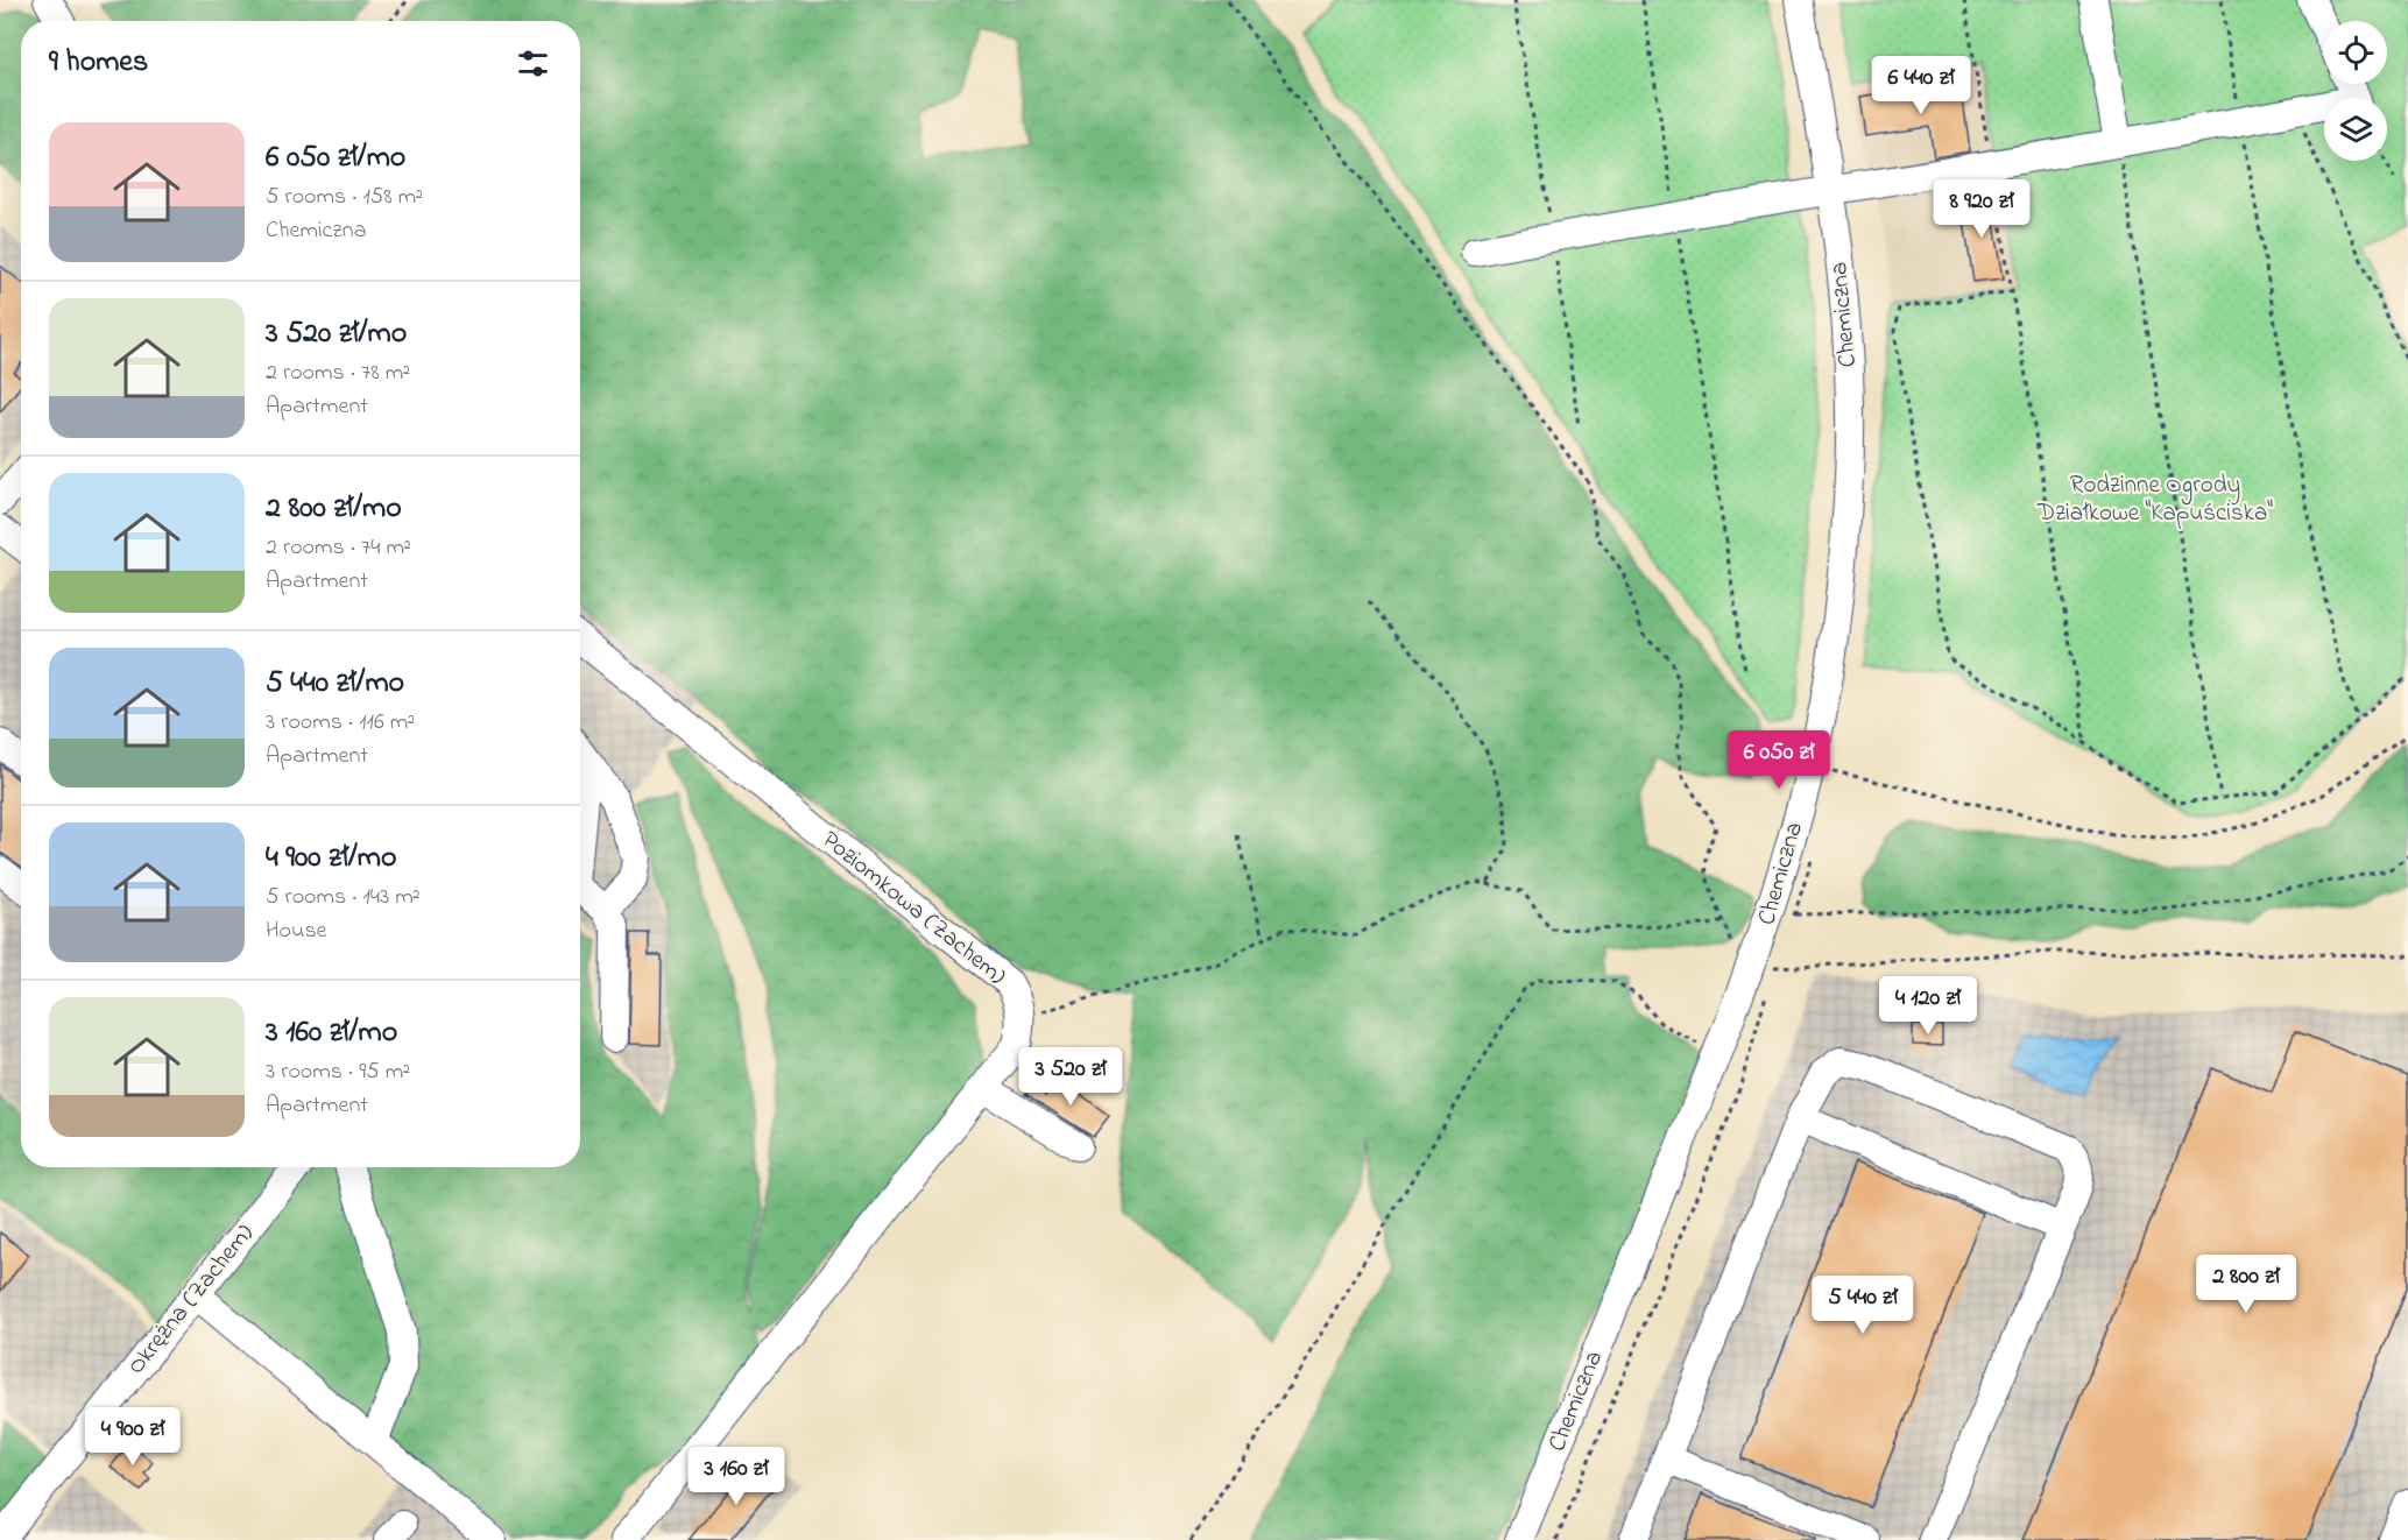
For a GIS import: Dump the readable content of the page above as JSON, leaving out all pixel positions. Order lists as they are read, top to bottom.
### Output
{
  "streets": {
    "street": ["Chemiczna", "Poziomkowa (Zachem)", "Okrężna (Zachem)"]
  },
  "parks": ["Rodzinne Ogrody Działkowe \"Kapuściska\""],
  "page": {
    "heading": "9 homes",
    "price": [
      "6 440 zł",
      "8 920 zł",
      "6 050 zł",
      "4 120 zł",
      "3 520 zł",
      "2 800 zł",
      "5 440 zł",
      "4 900 zł",
      "3 160 zł"
    ],
    "list": [
      {
        "name": "6 050 zł/mo",
        "note": "5 rooms · 158 m² · Chemiczna"
      },
      {
        "name": "3 520 zł/mo",
        "note": "2 rooms · 78 m² · Apartment"
      },
      {
        "name": "2 800 zł/mo",
        "note": "2 rooms · 74 m² · Apartment"
      },
      {
        "name": "5 440 zł/mo",
        "note": "3 rooms · 116 m² · Apartment"
      },
      {
        "name": "4 900 zł/mo",
        "note": "5 rooms · 143 m² · House"
      },
      {
        "name": "3 160 zł/mo",
        "note": "3 rooms · 95 m² · Apartment"
      }
    ]
  }
}
